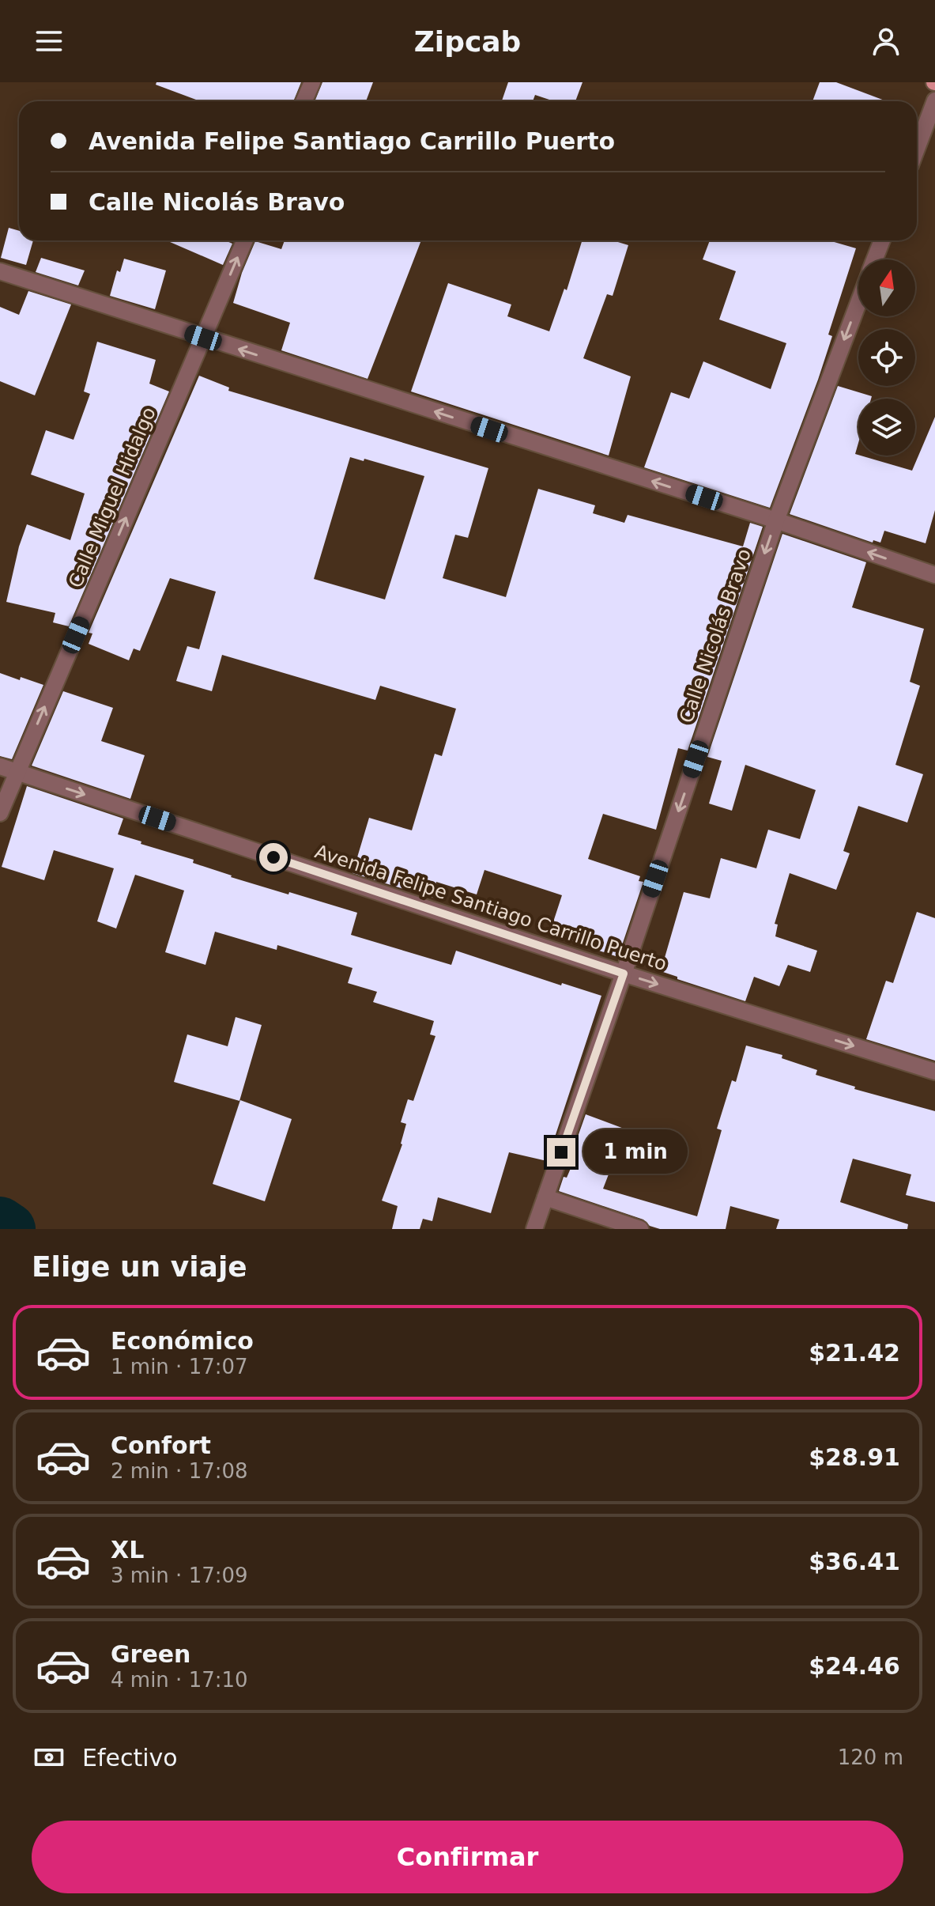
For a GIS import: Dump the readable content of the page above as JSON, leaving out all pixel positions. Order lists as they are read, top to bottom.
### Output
{
  "streets": {
    "street": ["Calle Miguel Hidalgo", "Calle Nicolás Bravo", "Avenida Felipe Santiago Carrillo Puerto"]
  },
  "crossings": [
    ["Calle Miguel Hidalgo", "Avenida Felipe Santiago Carrillo Puerto"],
    ["Calle Nicolás Bravo", "Avenida Felipe Santiago Carrillo Puerto"]
  ],
  "one_way": ["Calle Miguel Hidalgo", "Calle Nicolás Bravo", "Avenida Felipe Santiago Carrillo Puerto"],
  "north": "top",
  "page": {
    "header": "Zipcab",
    "banner": ["Avenida Felipe Santiago Carrillo Puerto", "Calle Nicolás Bravo"],
    "bubble": "1 min",
    "heading": "Elige un viaje",
    "list": [
      {
        "name": "Económico",
        "note": "1 min · 17:07",
        "value": "$21.42"
      },
      {
        "name": "Confort",
        "note": "2 min · 17:08",
        "value": "$28.91"
      },
      {
        "name": "XL",
        "note": "3 min · 17:09",
        "value": "$36.41"
      },
      {
        "name": "Green",
        "note": "4 min · 17:10",
        "value": "$24.46"
      }
    ],
    "pay": ["Efectivo", "120 m"],
    "buttons": "Confirmar"
  }
}
